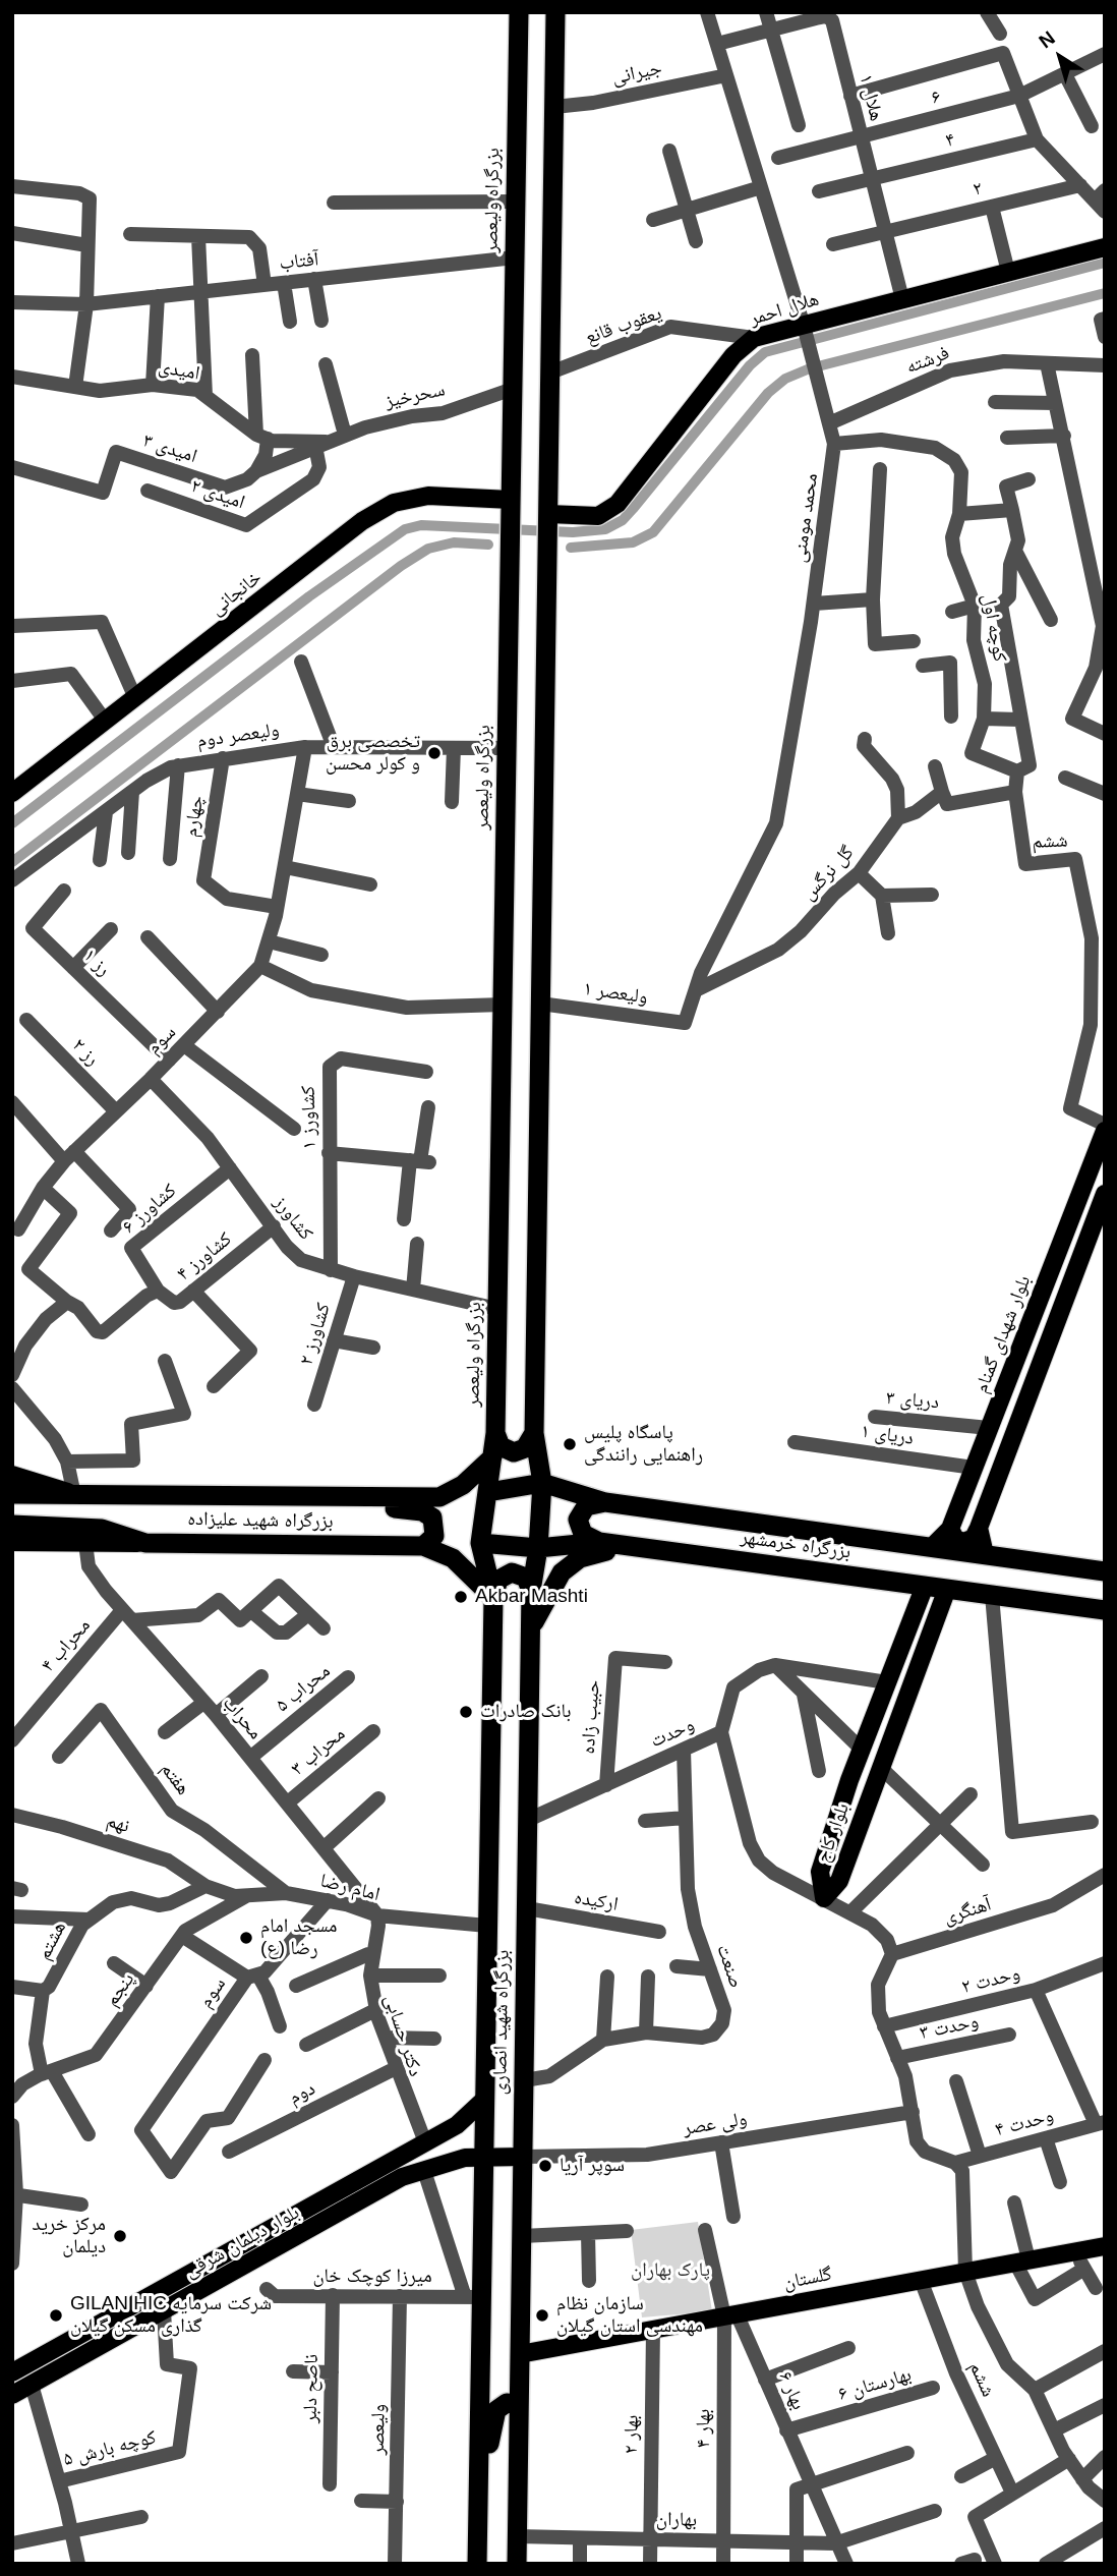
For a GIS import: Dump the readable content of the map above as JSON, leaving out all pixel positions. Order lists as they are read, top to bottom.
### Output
{
  "streets": {
    "highway": [
      "بزرگراه ولیعصر",
      "بزرگراه شهید علیزاده",
      "بزرگراه خرمشهر",
      "بزرگراه شهید انصاری"
    ],
    "main road": [
      "هلال احمر",
      "خانجانی",
      "بلوار شهدای گمنام",
      "بلوار کاج",
      "بلوار دیلمان شرقی",
      "گلستان"
    ],
    "street": [
      "جیرانی",
      "هلال ۱",
      "۶",
      "۴",
      "۲",
      "آفتاب",
      "یعقوب قانع",
      "فرشته",
      "امیدی",
      "سحرخیز",
      "امیدی ۳",
      "امیدی ۲",
      "محمد مومنی",
      "کوچه اول",
      "ولیعصر دوم",
      "چهارم",
      "ششم",
      "گل نرگس",
      "رز ۱",
      "ولیعصر ۱",
      "سوم",
      "رز ۲",
      "کشاورز ۱",
      "کشاورز ۶",
      "کشاورز",
      "کشاورز ۴",
      "کشاورز ۲",
      "دریای ۳",
      "دریای ۱",
      "محراب ۴",
      "محراب ۵",
      "حبیب زاده",
      "محراب",
      "وحدت",
      "محراب ۳",
      "هفتم",
      "نهم",
      "امام رضا",
      "ارکیده",
      "آهنگری",
      "هشتم",
      "صنعت",
      "وحدت ۲",
      "پنجم",
      "وحدت ۳",
      "دکتر حسابی",
      "دوم",
      "وحدت ۴",
      "ولی عصر",
      "میرزا کوچک خان",
      "بهارستان ۶",
      "ناصح دلبر",
      "بهار ۶",
      "بهار ۴",
      "ولیعصر",
      "بهار ۲",
      "کوچه بارش ۵",
      "بهاران"
    ]
  },
  "crossings": [
    ["جیرانی", "محمد مومنی"],
    ["هلال ۱", "۶"],
    ["هلال ۱", "۴"],
    ["هلال ۱", "۲"],
    ["هلال ۱", "هلال احمر"],
    ["هلال ۱", "محمد مومنی"],
    ["بزرگراه ولیعصر", "آفتاب"],
    ["بزرگراه ولیعصر", "سحرخیز"],
    ["بزرگراه ولیعصر", "خانجانی"],
    ["بزرگراه ولیعصر", "ولیعصر دوم"],
    ["بزرگراه ولیعصر", "کشاورز"],
    ["بزرگراه ولیعصر", "بزرگراه شهید علیزاده"],
    ["بزرگراه ولیعصر", "بزرگراه خرمشهر"],
    ["بزرگراه ولیعصر", "بزرگراه شهید انصاری"],
    ["هلال احمر", "یعقوب قانع"],
    ["هلال احمر", "محمد مومنی"],
    ["فرشته", "محمد مومنی"],
    ["سحرخیز", "امیدی ۳"],
    ["سحرخیز", "امیدی ۲"],
    ["امیدی ۳", "امیدی ۲"],
    ["محمد مومنی", "کوچه اول"],
    ["محمد مومنی", "گل نرگس"],
    ["محمد مومنی", "ولیعصر ۱"],
    ["ولیعصر دوم", "چهارم"],
    ["ولیعصر دوم", "سوم"],
    ["چهارم", "سوم"],
    ["ششم", "گلستان"],
    ["رز ۱", "سوم"],
    ["سوم", "رز ۲"],
    ["سوم", "کشاورز"],
    ["سوم", "امام رضا"],
    ["کشاورز ۱", "کشاورز"],
    ["کشاورز ۶", "کشاورز"],
    ["کشاورز ۶", "کشاورز ۴"],
    ["کشاورز", "کشاورز ۴"],
    ["کشاورز", "کشاورز ۲"],
    ["بلوار شهدای گمنام", "دریای ۳"],
    ["بلوار شهدای گمنام", "دریای ۱"],
    ["بلوار شهدای گمنام", "بزرگراه خرمشهر"],
    ["بزرگراه شهید علیزاده", "بزرگراه شهید انصاری"],
    ["بزرگراه خرمشهر", "بلوار کاج"],
    ["بزرگراه خرمشهر", "بزرگراه شهید انصاری"],
    ["محراب ۴", "محراب"],
    ["محراب ۵", "محراب"],
    ["حبیب زاده", "وحدت"],
    ["محراب", "محراب ۳"],
    ["محراب", "امام رضا"],
    ["محراب", "دکتر حسابی"],
    ["وحدت", "صنعت"],
    ["وحدت", "بزرگراه شهید انصاری"],
    ["هفتم", "امام رضا"],
    ["نهم", "امام رضا"],
    ["نهم", "هشتم"],
    ["امام رضا", "هشتم"],
    ["امام رضا", "پنجم"],
    ["امام رضا", "بزرگراه شهید انصاری"],
    ["امام رضا", "دکتر حسابی"],
    ["ارکیده", "بزرگراه شهید انصاری"],
    ["صنعت", "بزرگراه شهید انصاری"],
    ["بزرگراه شهید انصاری", "ولی عصر"],
    ["بزرگراه شهید انصاری", "بلوار دیلمان شرقی"],
    ["بزرگراه شهید انصاری", "میرزا کوچک خان"],
    ["بزرگراه شهید انصاری", "گلستان"],
    ["بزرگراه شهید انصاری", "بهاران"],
    ["دکتر حسابی", "دوم"],
    ["دکتر حسابی", "بلوار دیلمان شرقی"],
    ["ولی عصر", "بلوار دیلمان شرقی"],
    ["بلوار دیلمان شرقی", "کوچه بارش ۵"],
    ["میرزا کوچک خان", "ناصح دلبر"],
    ["میرزا کوچک خان", "ولیعصر"],
    ["گلستان", "بهار ۶"],
    ["گلستان", "بهار ۴"],
    ["گلستان", "بهار ۲"],
    ["بهارستان ۶", "بهار ۶"],
    ["بهار ۶", "بهار ۴"],
    ["بهار ۶", "بهاران"],
    ["بهار ۴", "بهاران"],
    ["بهار ۲", "بهاران"]
  ],
  "parks": ["پارک بهاران"],
  "places": [
    "تخصصی برق و کولر محسن",
    "پاسگاه پلیس راهنمایی رانندگی",
    "Akbar Mashti",
    "بانک صادرات",
    "مسجد امام رضا (ع)",
    "سوپر آریا",
    "مرکز خرید دیلمان",
    "GILAN HIC شرکت سرمایه گذاری مسکن گیلان",
    "سازمان نظام مهندسی استان گیلان"
  ],
  "north": "top left"
}
